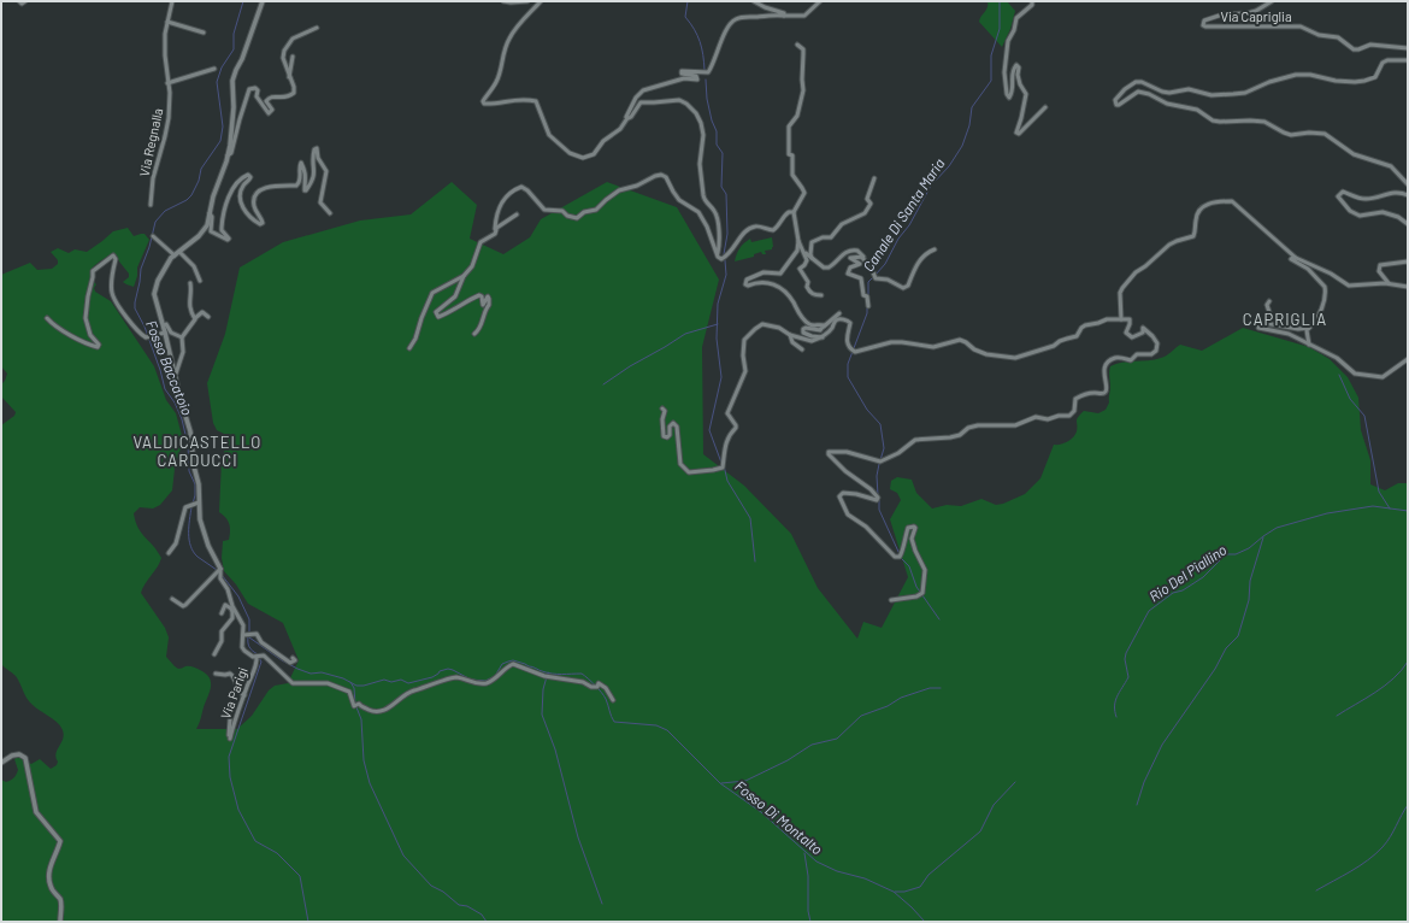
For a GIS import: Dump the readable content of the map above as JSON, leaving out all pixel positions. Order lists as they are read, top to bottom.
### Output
{
  "streets": {
    "street": ["Via Capriglia", "Via Regnalla", "Via Parigi"]
  },
  "districts": ["CAPRIGLIA", "VALDICASTELLO CARDUCCI"],
  "water": [
    "Canale Di Santa Maria",
    "Fosso Baccatoio",
    "Rio Del Piallino",
    "Fosso Di Montalto"
  ]
}
